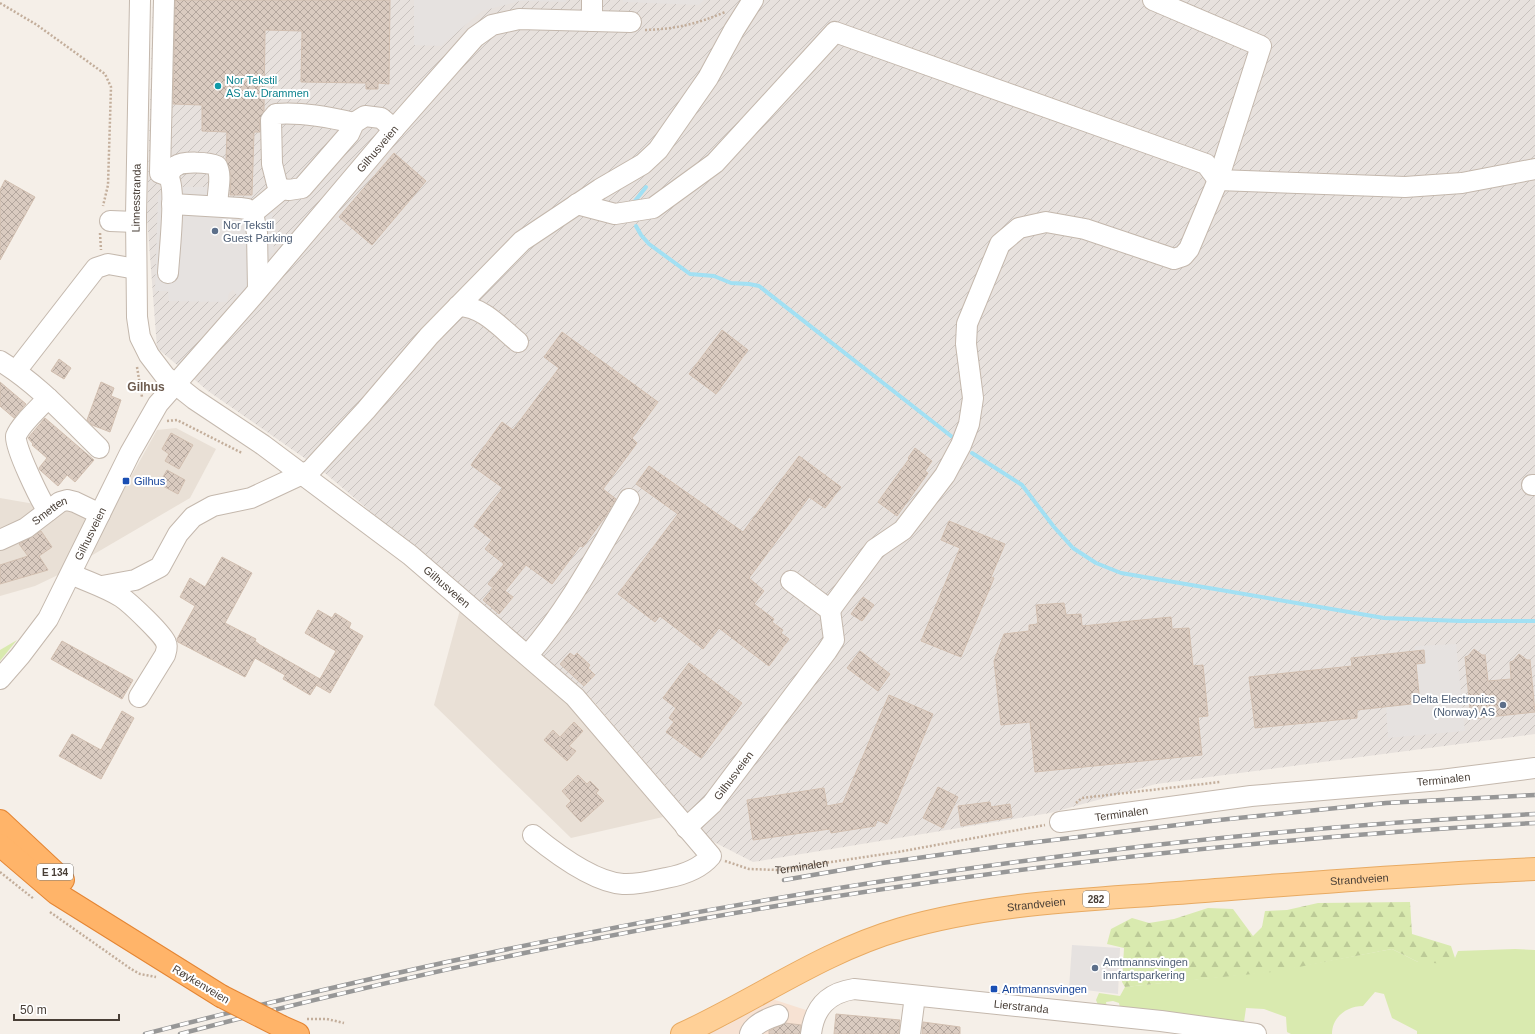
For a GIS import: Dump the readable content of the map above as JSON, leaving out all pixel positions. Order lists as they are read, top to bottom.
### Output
{
  "streets": {
    "highway": ["E 134", "Røykenveien"],
    "main road": ["Strandveien", "282"],
    "street": [
      "Gilhusveien",
      "Linnesstranda",
      "Smetten",
      "Terminalen",
      "Lierstranda"
    ]
  },
  "crossings": [
    ["Gilhusveien", "Linnesstranda"],
    ["Gilhusveien", "Smetten"],
    ["Gilhusveien", "Terminalen"]
  ],
  "districts": ["Gilhus"],
  "places": {
    "other": [
      "Nor Tekstil AS av. Drammen",
      "Nor Tekstil Guest Parking",
      "Delta Electronics (Norway) AS",
      "Amtmannsvingen innfartsparkering"
    ],
    "transit": ["Gilhus", "Amtmannsvingen"]
  },
  "scale_bar": "50 m"
}
